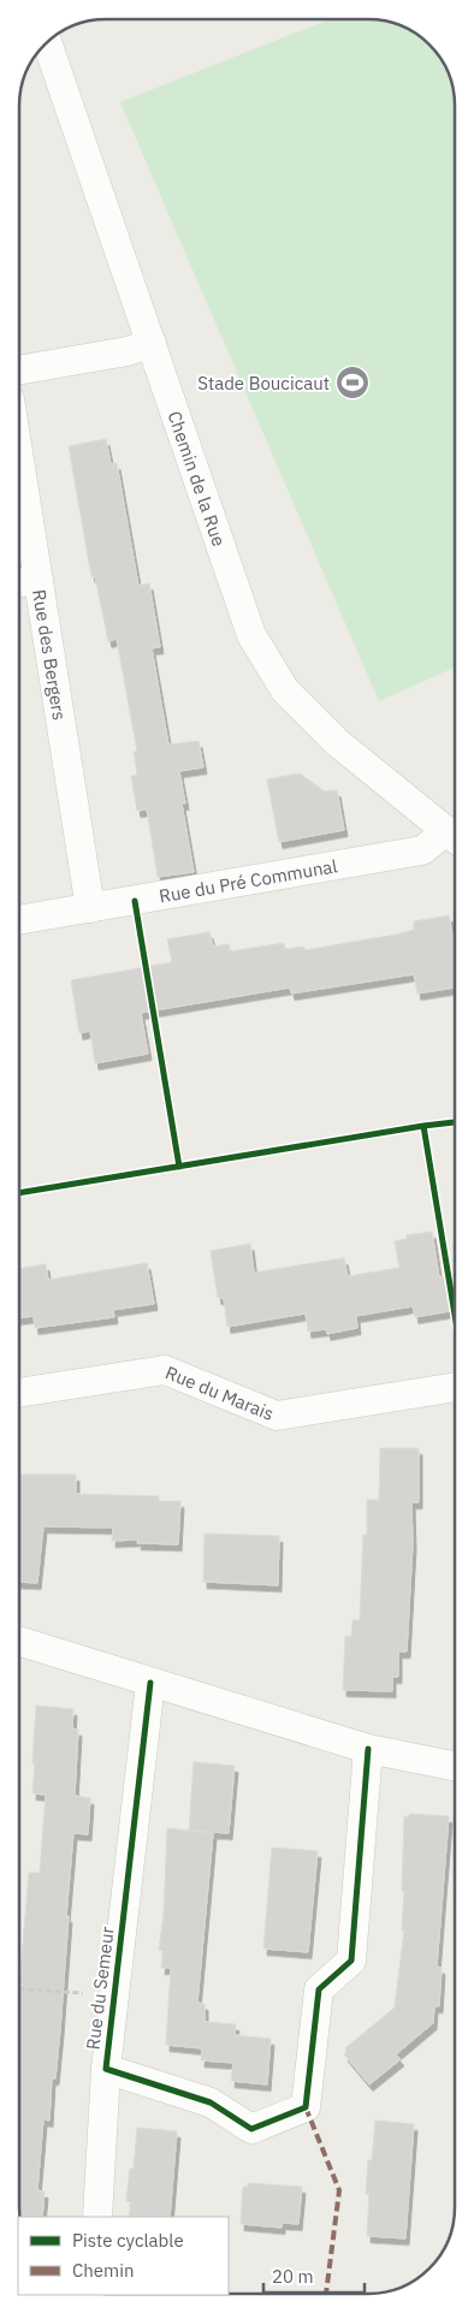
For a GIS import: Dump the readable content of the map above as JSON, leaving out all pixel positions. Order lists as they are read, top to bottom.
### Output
{
  "streets": {
    "street": [
      "Chemin de la Rue",
      "Rue des Bergers",
      "Rue du Pré Communal",
      "Rue du Marais",
      "Rue du Semeur"
    ]
  },
  "crossings": [
    ["Chemin de la Rue", "Rue du Pré Communal"],
    ["Rue des Bergers", "Rue du Pré Communal"]
  ],
  "places": {
    "sports": ["Stade Boucicaut"]
  },
  "legend": ["Piste cyclable", "Chemin"],
  "scale_bar": "20 m"
}
